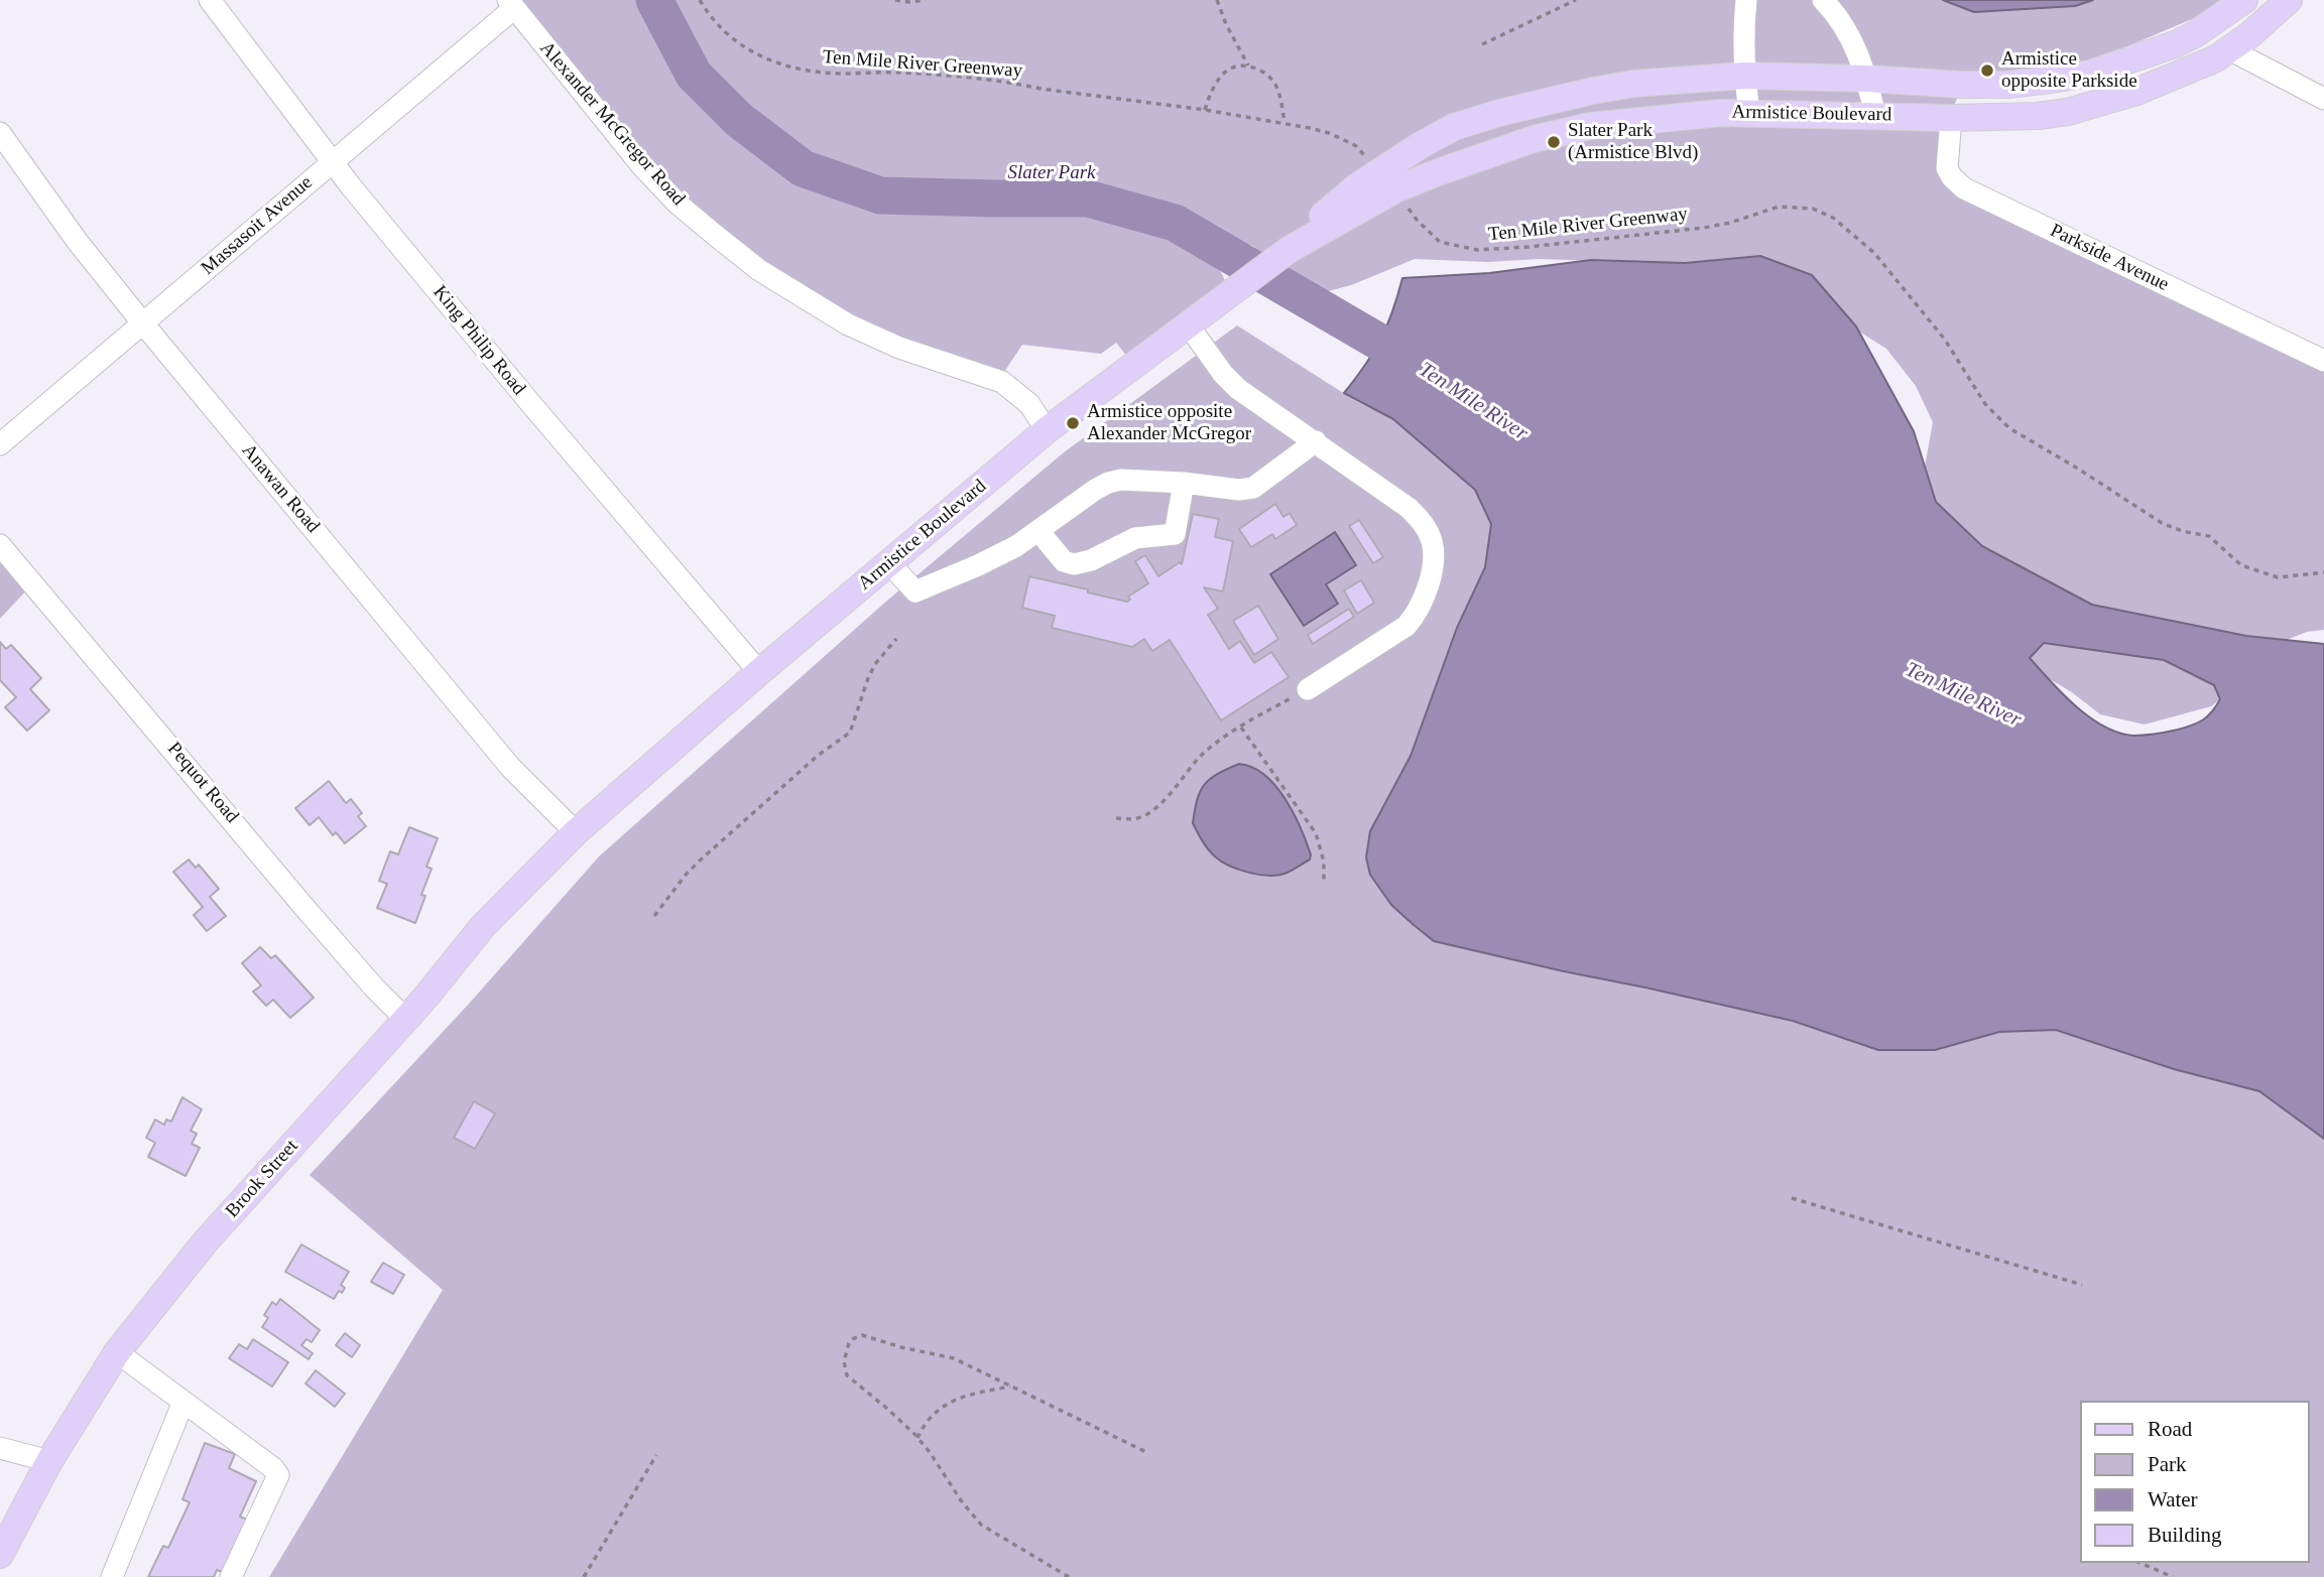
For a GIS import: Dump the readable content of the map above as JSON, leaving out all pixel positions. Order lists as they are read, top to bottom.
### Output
{
  "streets": {
    "main road": ["Armistice Boulevard", "Brook Street"],
    "street": [
      "Alexander McGregor Road",
      "Massasoit Avenue",
      "Parkside Avenue",
      "King Philip Road",
      "Anawan Road",
      "Pequot Road"
    ],
    "path": ["Ten Mile River Greenway"]
  },
  "crossings": [
    ["Ten Mile River Greenway", "Armistice Boulevard"],
    ["Armistice Boulevard", "Alexander McGregor Road"],
    ["Armistice Boulevard", "Parkside Avenue"],
    ["Armistice Boulevard", "King Philip Road"],
    ["Armistice Boulevard", "Anawan Road"],
    ["Armistice Boulevard", "Brook Street"],
    ["Alexander McGregor Road", "Massasoit Avenue"],
    ["Massasoit Avenue", "King Philip Road"],
    ["Massasoit Avenue", "Anawan Road"],
    ["Anawan Road", "Brook Street"],
    ["Pequot Road", "Brook Street"]
  ],
  "water": ["Ten Mile River"],
  "parks": ["Slater Park"],
  "places": ["Armistice opposite Parkside", "Slater Park (Armistice Blvd)", "Armistice opposite Alexander McGregor"],
  "legend": [
    "Road",
    "Park",
    "Water",
    "Building"
  ]
}
